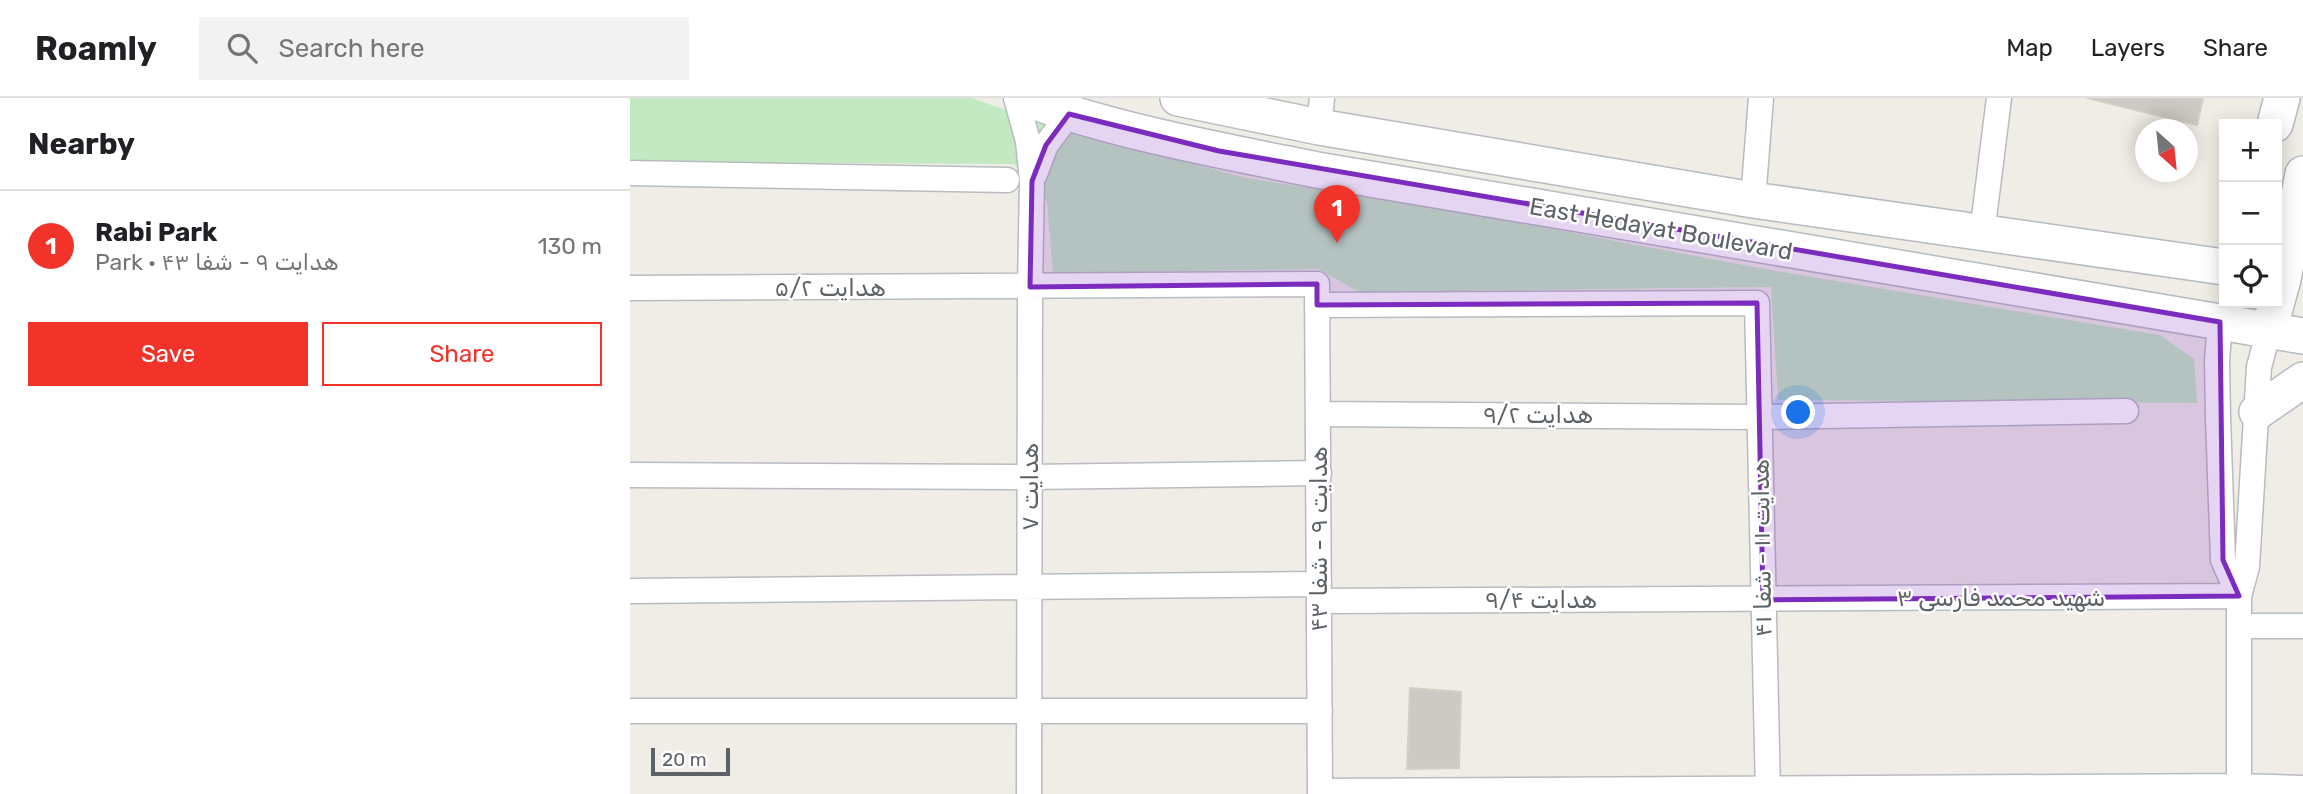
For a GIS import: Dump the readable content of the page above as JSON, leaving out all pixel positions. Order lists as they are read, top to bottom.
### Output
{
  "streets": {
    "main road": ["East Hedayat Boulevard"],
    "street": [
      "هدایت ۵/۲",
      "هدایت ۹/۲",
      "هدایت ۷",
      "هدایت ۹ - شفا ۴۳",
      "هدایت ۱۱ - شفا ۴۱",
      "شهید محمد فارسی ۳",
      "هدایت ۹/۴"
    ]
  },
  "crossings": [
    ["East Hedayat Boulevard", "هدایت ۷"],
    ["هدایت ۵/۲", "هدایت ۷"],
    ["هدایت ۵/۲", "هدایت ۹ - شفا ۴۳"],
    ["هدایت ۵/۲", "هدایت ۱۱ - شفا ۴۱"],
    ["هدایت ۹/۲", "هدایت ۹ - شفا ۴۳"],
    ["هدایت ۹/۲", "هدایت ۱۱ - شفا ۴۱"],
    ["هدایت ۷", "هدایت ۹/۴"],
    ["هدایت ۹ - شفا ۴۳", "هدایت ۹/۴"],
    ["هدایت ۱۱ - شفا ۴۱", "شهید محمد فارسی ۳"],
    ["هدایت ۱۱ - شفا ۴۱", "هدایت ۹/۴"],
    ["شهید محمد فارسی ۳", "هدایت ۹/۴"]
  ],
  "scale_bar": "20 m",
  "north": "bottom right",
  "page": {
    "header": "Roamly",
    "search": "Search here",
    "nav": ["Map", "Layers", "Share"],
    "heading": "Nearby",
    "map_buttons": ["+", "−"],
    "pins": "1",
    "list": [
      {
        "mark": "1",
        "name": "Rabi Park",
        "note": "Park · هدایت ۹ - شفا ۴۳",
        "value": "130 m"
      }
    ],
    "buttons": ["Save", "Share"],
    "scale": "20 m"
  }
}
